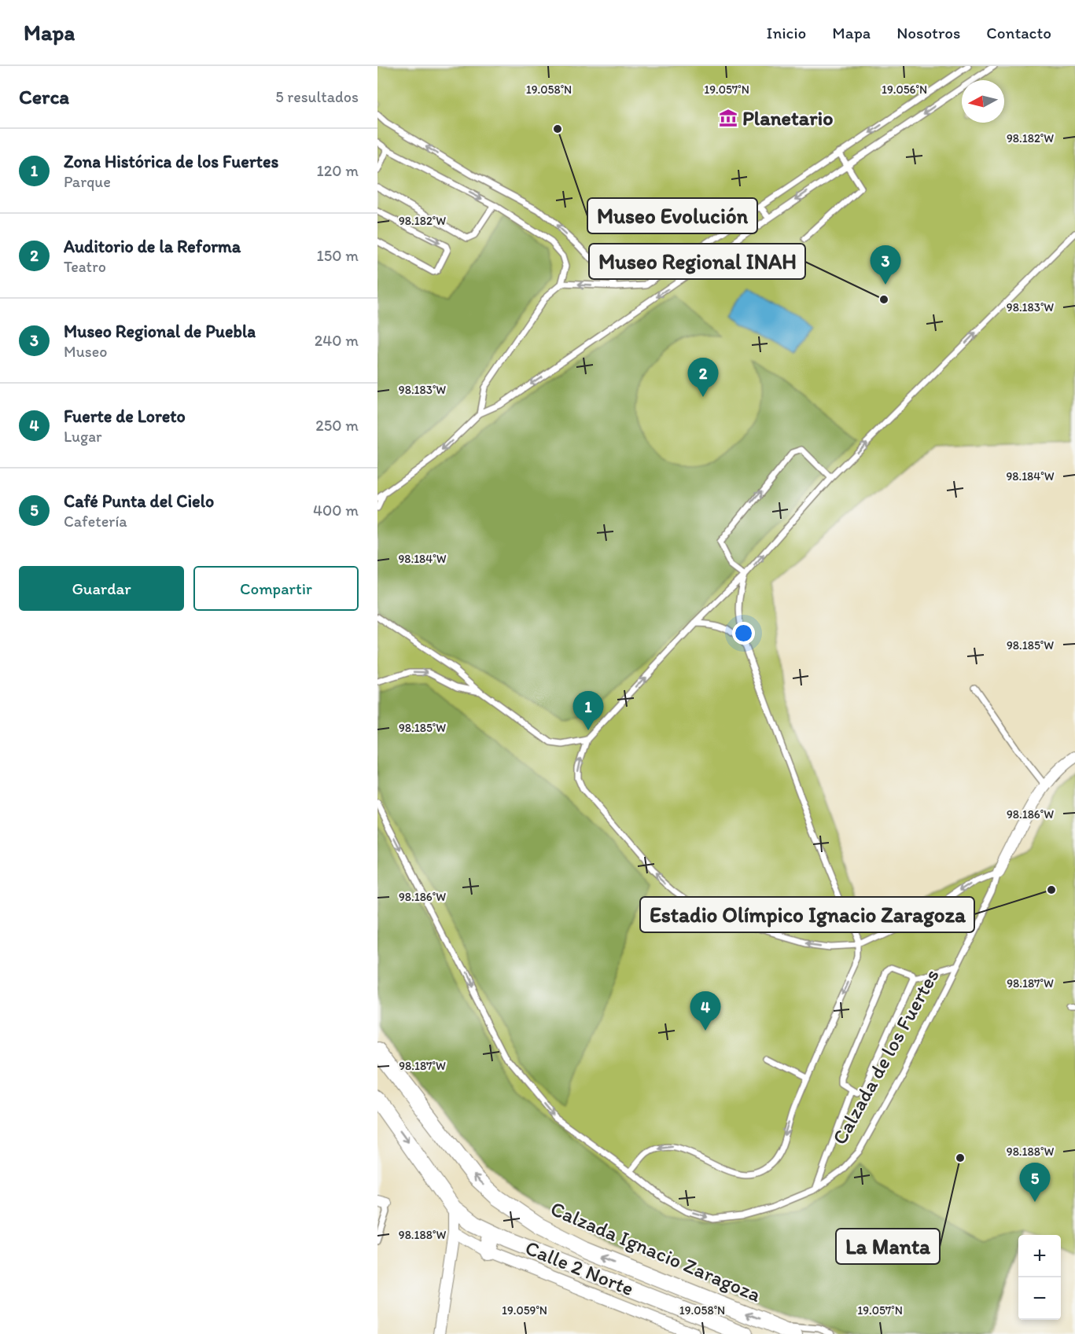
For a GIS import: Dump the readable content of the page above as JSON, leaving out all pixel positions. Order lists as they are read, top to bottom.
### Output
{
  "streets": {
    "main road": ["Calzada Ignacio Zaragoza"],
    "street": ["Calzada de los Fuertes", "Calle 2 Norte"]
  },
  "one_way": ["Calzada de los Fuertes"],
  "places": {
    "museum": ["Planetario"],
    "other": [
      "Museo Evolución",
      "Museo Regional INAH",
      "Estadio Olímpico Ignacio Zaragoza",
      "La Manta"
    ]
  },
  "north": "left",
  "page": {
    "header": "Mapa",
    "nav": [
      "Inicio",
      "Mapa",
      "Nosotros",
      "Contacto"
    ],
    "heading": ["Cerca", "5 resultados"],
    "list": [
      {
        "mark": "1",
        "name": "Zona Histórica de los Fuertes",
        "note": "Parque",
        "value": "120 m"
      },
      {
        "mark": "2",
        "name": "Auditorio de la Reforma",
        "note": "Teatro",
        "value": "150 m"
      },
      {
        "mark": "3",
        "name": "Museo Regional de Puebla",
        "note": "Museo",
        "value": "240 m"
      },
      {
        "mark": "4",
        "name": "Fuerte de Loreto",
        "note": "Lugar",
        "value": "250 m"
      },
      {
        "mark": "5",
        "name": "Café Punta del Cielo",
        "note": "Cafetería",
        "value": "400 m"
      }
    ],
    "pins": [
      "3",
      "2",
      "1",
      "4",
      "5"
    ],
    "buttons": ["Guardar", "Compartir"],
    "map_buttons": ["+", "−"]
  },
  "coordinates": [
    "19.058°N",
    "19.057°N",
    "19.056°N",
    "98.182°W",
    "98.183°W",
    "98.184°W",
    "98.185°W",
    "98.186°W",
    "98.187°W",
    "98.188°W",
    "19.059°N"
  ]
}
